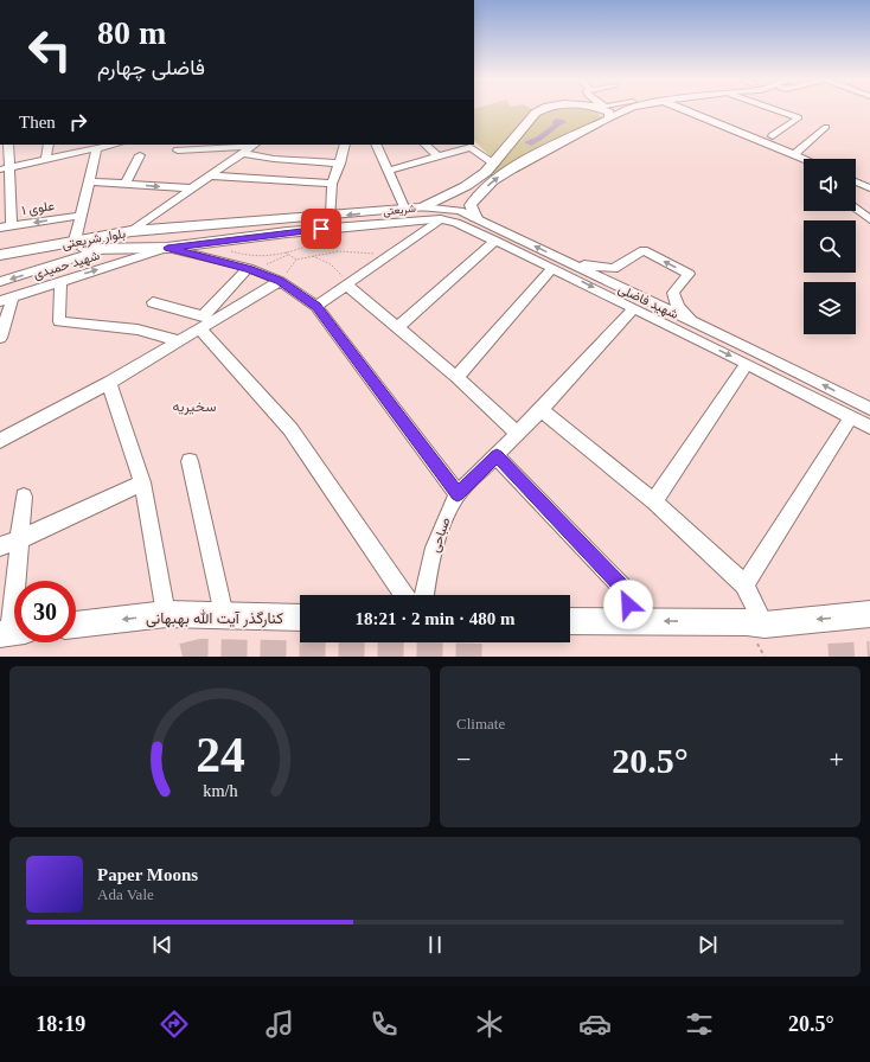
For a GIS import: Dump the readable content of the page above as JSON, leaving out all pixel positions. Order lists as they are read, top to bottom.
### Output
{
  "streets": {
    "main road": ["شریعتی", "بلوار شریعتی", "کنارگذر آیت الله بهبهانی"],
    "street": [
      "علوی ۱",
      "شهید حمیدی",
      "شهید فاضلی",
      "صباحی"
    ]
  },
  "crossings": [
    ["شریعتی", "بلوار شریعتی"],
    ["شریعتی", "شهید حمیدی"],
    ["شریعتی", "شهید فاضلی"],
    ["بلوار شریعتی", "شهید حمیدی"],
    ["شهید فاضلی", "صباحی"]
  ],
  "one_way": ["کنارگذر آیت الله بهبهانی"],
  "districts": ["سخیریه"],
  "page": {
    "turn": ["80 m", "فاضلی چهارم"],
    "then": "Then",
    "limit": "30",
    "trip": "18:21 · 2 min · 480 m",
    "tile": "Climate",
    "heat": ["−", "20.5°", "+"],
    "song": ["Paper Moons", "Ada Vale"],
    "tabs": ["18:19", "20.5°"],
    "gauge": ["24", "km/h"]
  }
}
